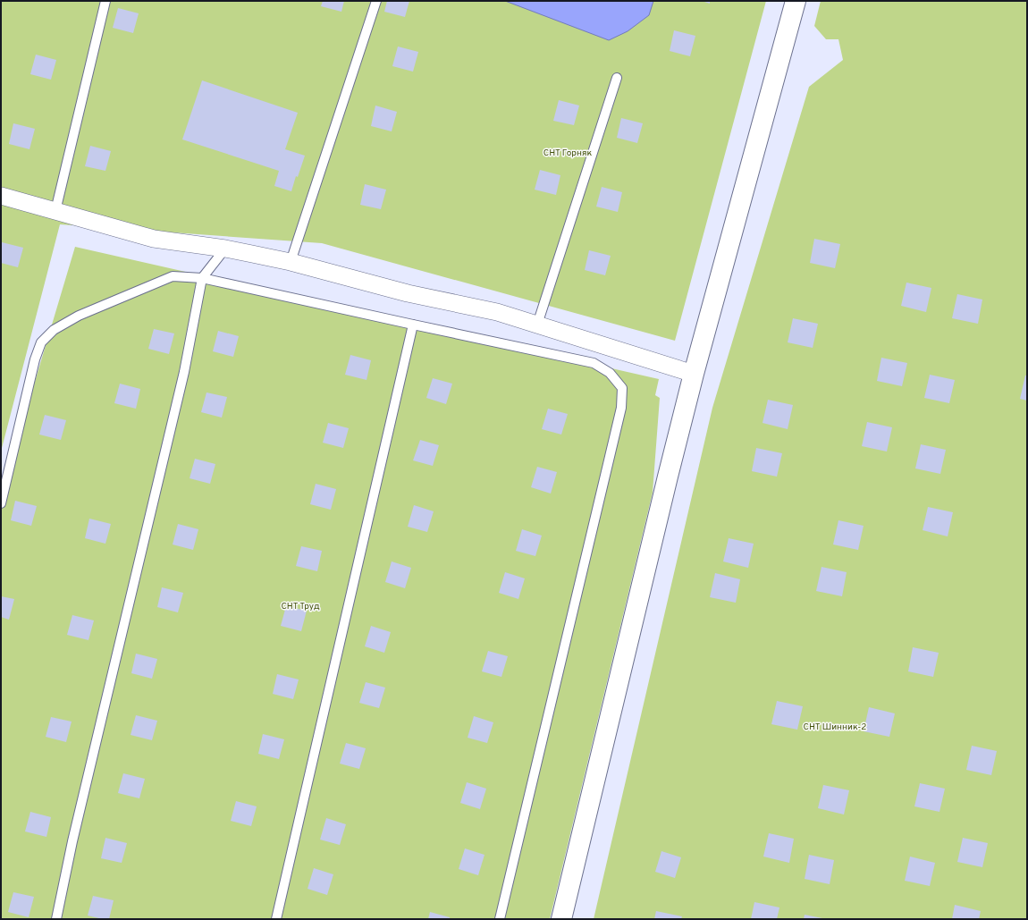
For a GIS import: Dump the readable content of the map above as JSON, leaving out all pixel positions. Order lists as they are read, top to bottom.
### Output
{
  "parks": ["СНТ Горняк", "СНТ Труд", "СНТ Шинник-2"]
}
